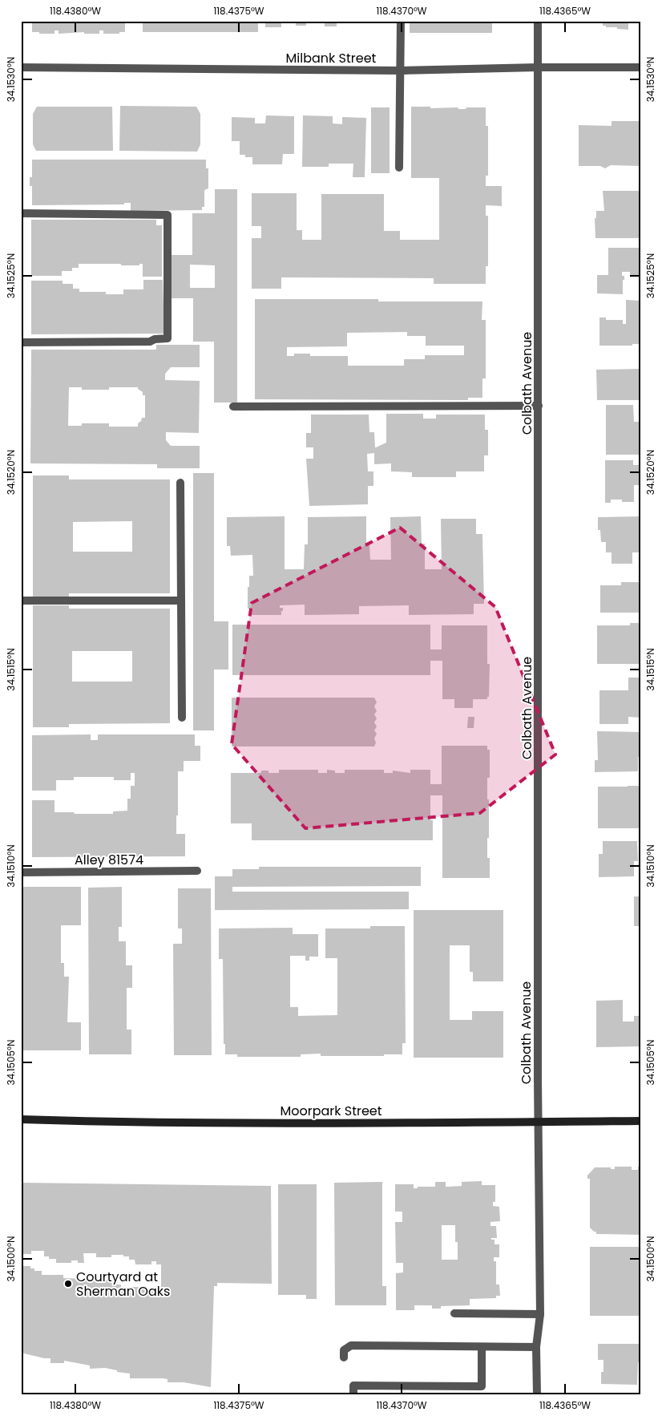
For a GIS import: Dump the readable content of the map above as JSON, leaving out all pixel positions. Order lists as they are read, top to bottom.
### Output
{
  "streets": {
    "main road": ["Moorpark Street"],
    "street": ["Milbank Street", "Colbath Avenue", "Alley 81574"]
  },
  "crossings": [
    ["Milbank Street", "Colbath Avenue"],
    ["Colbath Avenue", "Moorpark Street"]
  ],
  "places": ["Courtyard at Sherman Oaks"],
  "coordinates": [
    "118.4380°W",
    "118.4375°W",
    "118.4370°W",
    "118.4365°W",
    "34.1530°N",
    "34.1525°N",
    "34.1520°N",
    "34.1515°N",
    "34.1510°N",
    "34.1505°N",
    "34.1500°N"
  ]
}
